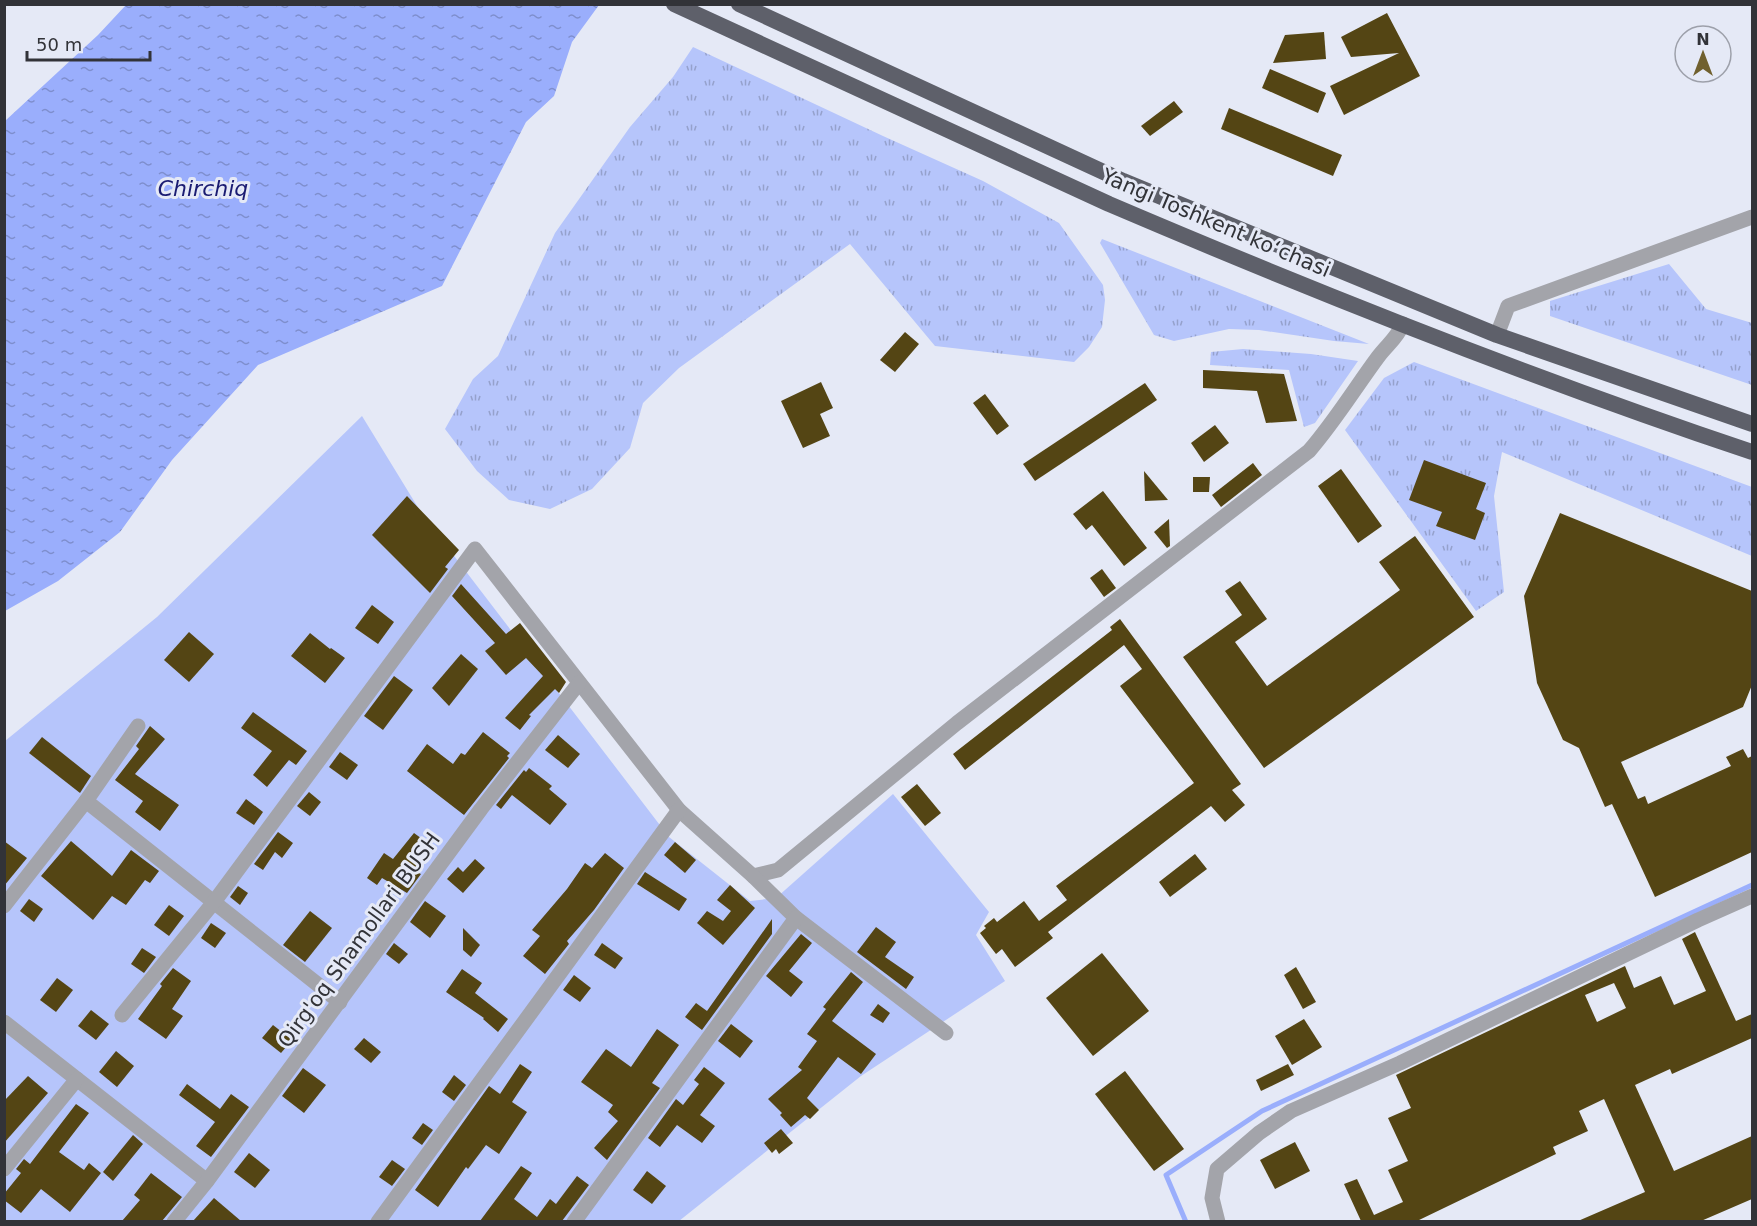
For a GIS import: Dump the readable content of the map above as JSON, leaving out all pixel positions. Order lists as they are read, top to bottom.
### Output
{
  "streets": {
    "highway": ["Yangi Toshkent ko‘chasi"],
    "street": ["Qirg'oq Shamollari BUSH"]
  },
  "water": ["Chirchiq"],
  "scale_bar": "50 m",
  "north": "top"
}
